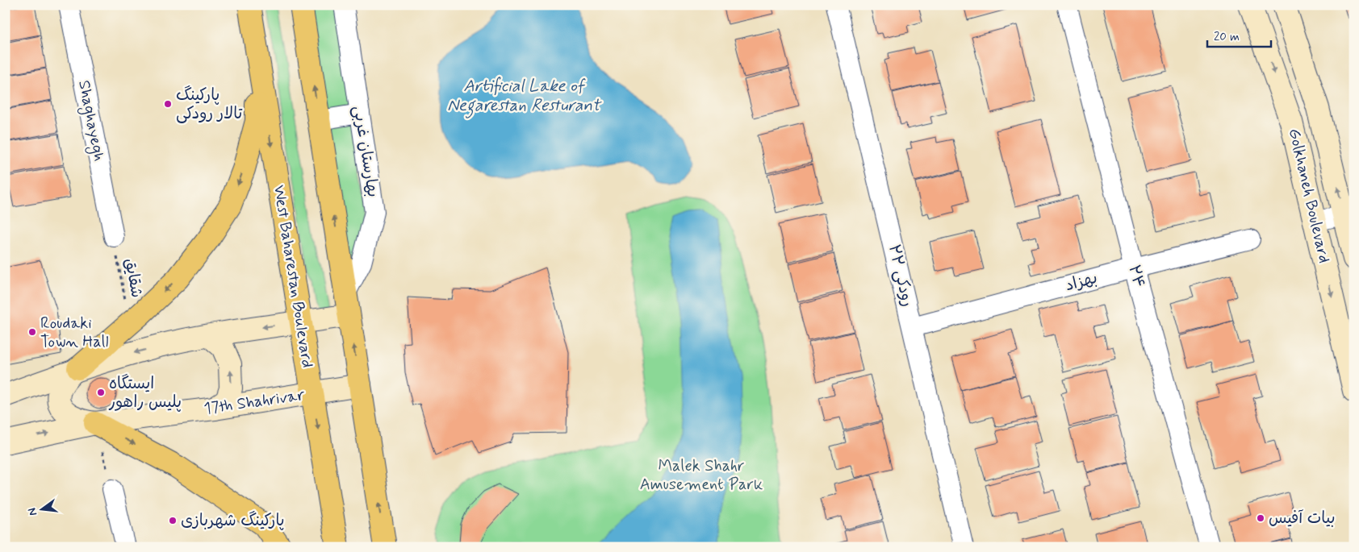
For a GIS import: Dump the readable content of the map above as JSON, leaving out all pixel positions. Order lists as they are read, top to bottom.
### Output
{
  "streets": {
    "main road": ["Golkhaneh Boulevard", "West Baharestan Boulevard", "17th Shahrivar"],
    "street": [
      "Shaghayegh",
      "بهارستان غربی",
      "رودکی ۲۲",
      "۲۴",
      "بهزاد"
    ],
    "path": ["شقایق"]
  },
  "crossings": [
    ["Shaghayegh", "شقایق"],
    ["رودکی ۲۲", "بهزاد"],
    ["West Baharestan Boulevard", "17th Shahrivar"],
    ["۲۴", "بهزاد"]
  ],
  "water": ["Artificial Lake of Negarestan Resturant"],
  "parks": ["Malek Shahr Amusement Park"],
  "places": [
    "پارکینگ تالار رودکی",
    "Roudaki Town Hall",
    "ایستگاه پلیس راهور",
    "بیات آفیس",
    "پارکینگ شهربازی"
  ],
  "scale_bar": "20 m",
  "north": "left"
}
